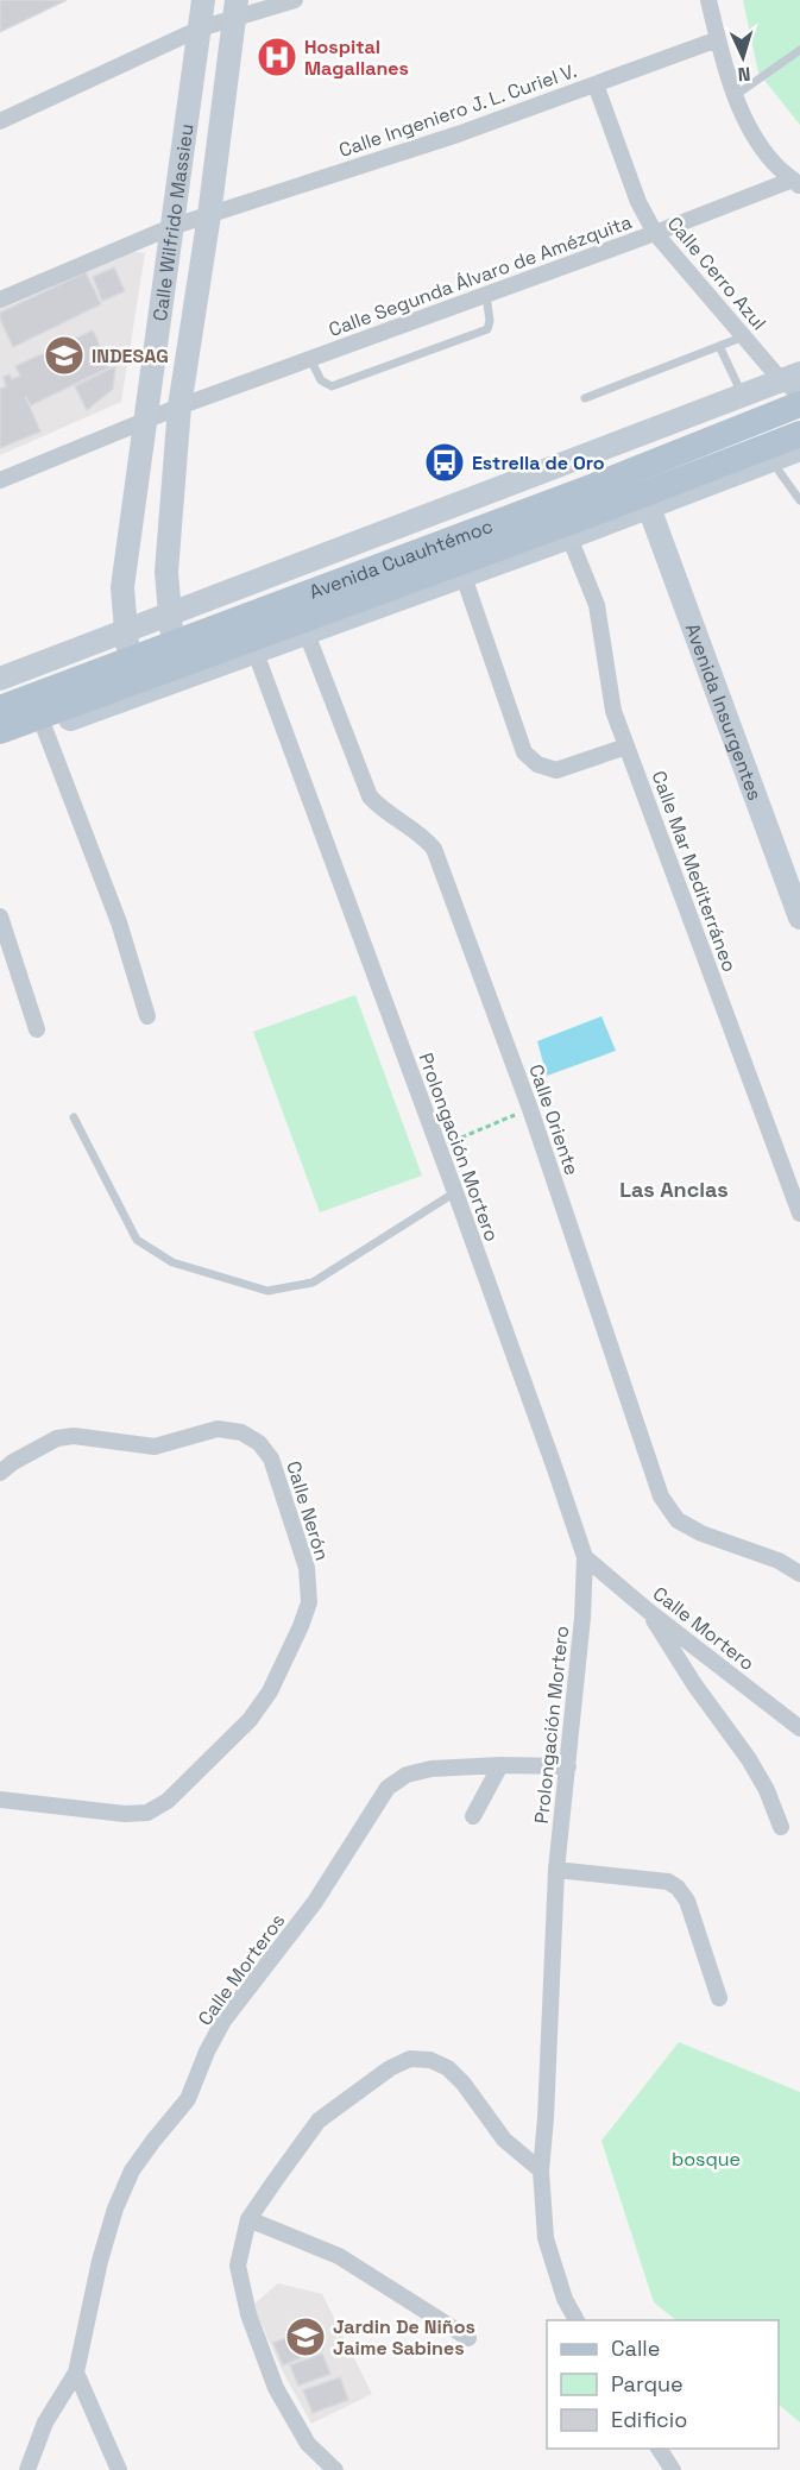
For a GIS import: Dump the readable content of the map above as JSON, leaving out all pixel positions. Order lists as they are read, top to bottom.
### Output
{
  "streets": {
    "main road": ["Calle Wilfrido Massieu", "Avenida Cuauhtémoc", "Avenida Insurgentes"],
    "street": [
      "Calle Ingeniero J. L. Curiel V.",
      "Calle Cerro Azul",
      "Calle Segunda Álvaro de Amézquita",
      "Calle Mar Mediterráneo",
      "Calle Oriente",
      "Prolongación Mortero",
      "Calle Nerón",
      "Calle Mortero",
      "Calle Morteros"
    ]
  },
  "crossings": [
    ["Calle Ingeniero J. L. Curiel V.", "Calle Wilfrido Massieu"],
    ["Calle Ingeniero J. L. Curiel V.", "Calle Cerro Azul"],
    ["Calle Wilfrido Massieu", "Calle Segunda Álvaro de Amézquita"],
    ["Calle Cerro Azul", "Calle Segunda Álvaro de Amézquita"],
    ["Prolongación Mortero", "Calle Mortero"],
    ["Prolongación Mortero", "Calle Morteros"]
  ],
  "districts": ["Las Anclas"],
  "parks": ["bosque"],
  "places": {
    "hospital": ["Hospital Magallanes"],
    "school or university": ["INDESAG", "Jardin De Niños Jaime Sabines"],
    "bus stop": ["Estrella de Oro"]
  },
  "legend": ["Calle", "Parque", "Edificio"],
  "north": "bottom"
}
